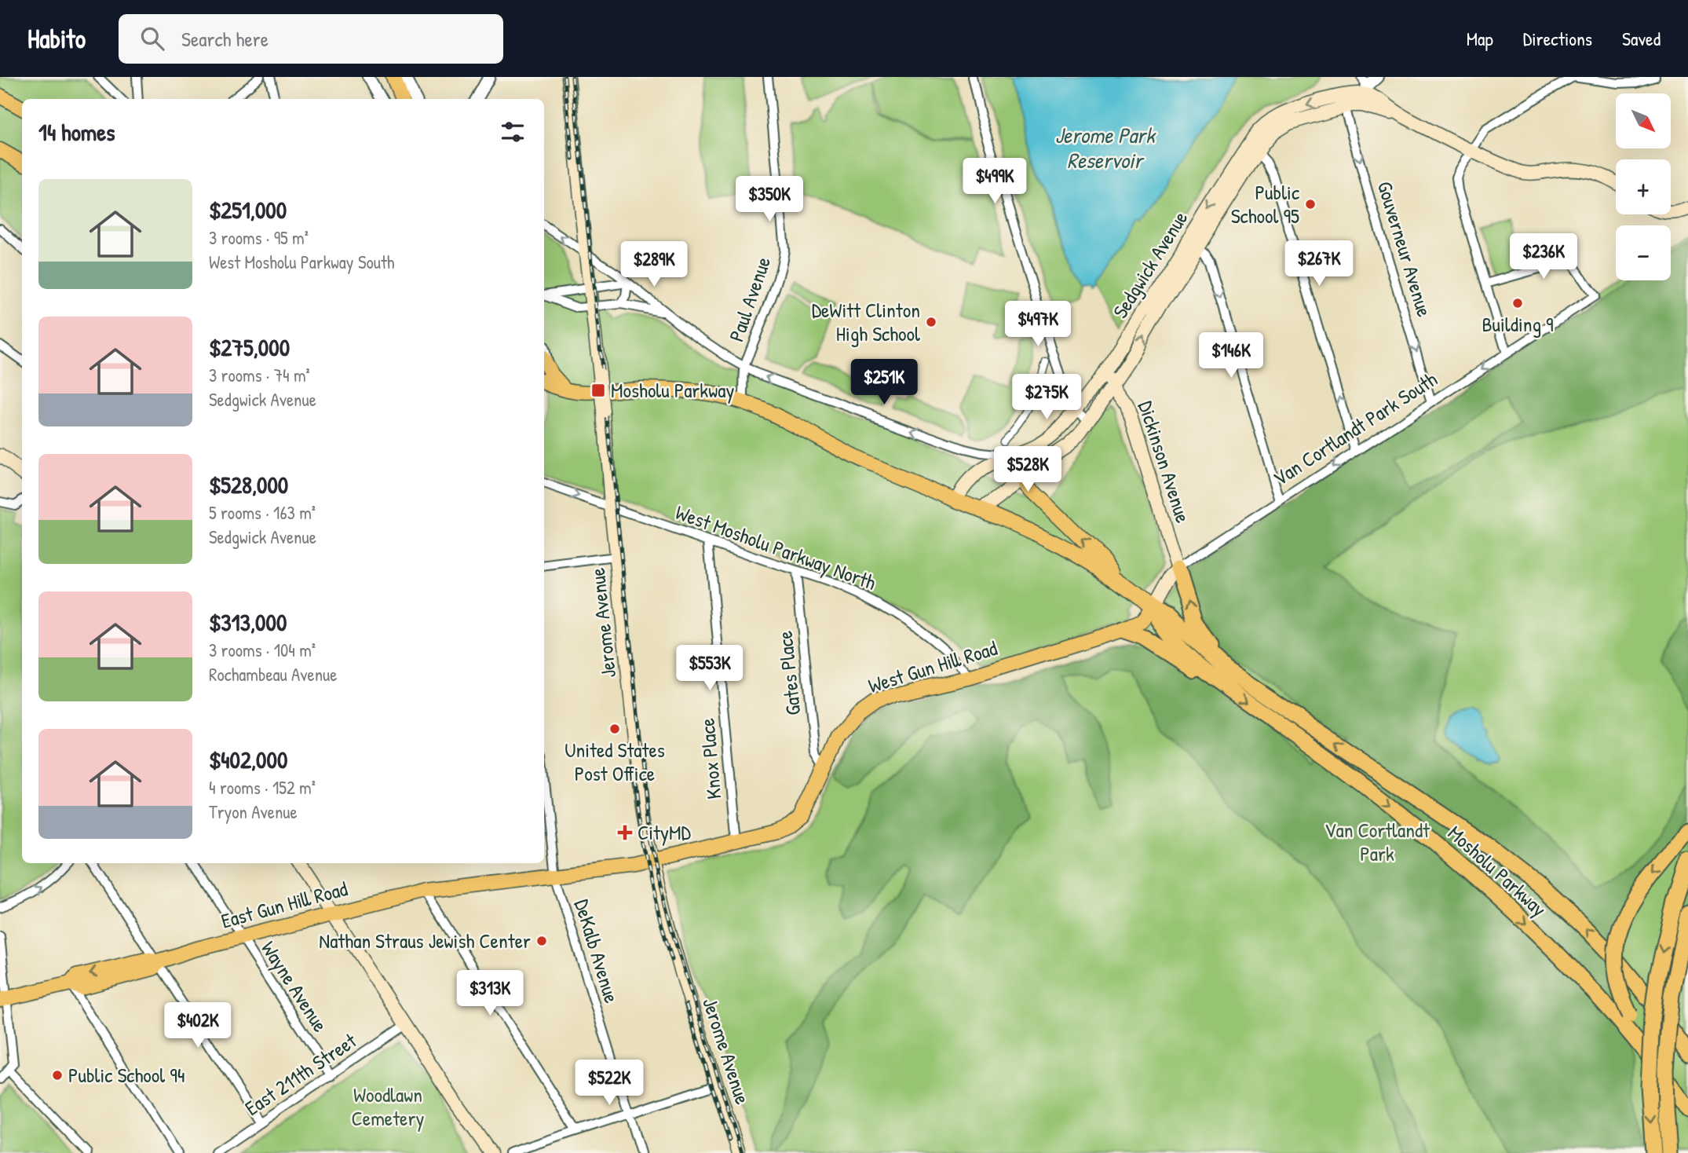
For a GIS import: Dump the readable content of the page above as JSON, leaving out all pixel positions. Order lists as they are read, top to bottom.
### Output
{
  "streets": {
    "highway": ["Mosholu Parkway"],
    "main road": [
      "Sedgwick Avenue",
      "Van Cortlandt Park South",
      "Dickinson Avenue",
      "Jerome Avenue",
      "West Gun Hill Road",
      "East Gun Hill Road"
    ],
    "street": [
      "Gouverneur Avenue",
      "Paul Avenue",
      "West Mosholu Parkway North",
      "Gates Place",
      "Knox Place",
      "DeKalb Avenue",
      "Wayne Avenue",
      "East 211th Street"
    ]
  },
  "crossings": [
    ["Gouverneur Avenue", "Sedgwick Avenue"],
    ["Gouverneur Avenue", "Van Cortlandt Park South"],
    ["Sedgwick Avenue", "Dickinson Avenue"],
    ["Sedgwick Avenue", "Mosholu Parkway"],
    ["Paul Avenue", "Mosholu Parkway"],
    ["Van Cortlandt Park South", "Dickinson Avenue"],
    ["Van Cortlandt Park South", "West Gun Hill Road"],
    ["Van Cortlandt Park South", "Mosholu Parkway"],
    ["West Mosholu Parkway North", "Jerome Avenue"],
    ["West Mosholu Parkway North", "West Gun Hill Road"],
    ["West Mosholu Parkway North", "Gates Place"],
    ["West Mosholu Parkway North", "Knox Place"],
    ["Jerome Avenue", "West Gun Hill Road"],
    ["Jerome Avenue", "East Gun Hill Road"],
    ["West Gun Hill Road", "Gates Place"],
    ["West Gun Hill Road", "Knox Place"],
    ["West Gun Hill Road", "Mosholu Parkway"],
    ["West Gun Hill Road", "East Gun Hill Road"],
    ["East Gun Hill Road", "DeKalb Avenue"],
    ["East Gun Hill Road", "Wayne Avenue"],
    ["Wayne Avenue", "East 211th Street"]
  ],
  "one_way": ["Gouverneur Avenue"],
  "water": ["Jerome Park Reservoir"],
  "parks": ["Van Cortlandt Park", "Woodlawn Cemetery"],
  "places": {
    "other": [
      "Public School 95",
      "Building 9",
      "DeWitt Clinton High School",
      "United States Post Office",
      "Nathan Straus Jewish Center",
      "Public School 94"
    ],
    "transit": ["Mosholu Parkway"],
    "health": ["CityMD"]
  },
  "north": "bottom right",
  "page": {
    "header": "Habito",
    "search": "Search here",
    "nav": ["Map", "Directions", "Saved"],
    "map_buttons": ["+", "−"],
    "heading": "14 homes",
    "price": [
      "$499K",
      "$350K",
      "$236K",
      "$267K",
      "$289K",
      "$497K",
      "$146K",
      "$251K",
      "$275K",
      "$528K",
      "$553K",
      "$313K",
      "$402K",
      "$522K"
    ],
    "list": [
      {
        "name": "$251,000",
        "note": "3 rooms · 95 m² · West Mosholu Parkway South"
      },
      {
        "name": "$275,000",
        "note": "3 rooms · 74 m² · Sedgwick Avenue"
      },
      {
        "name": "$528,000",
        "note": "5 rooms · 163 m² · Sedgwick Avenue"
      },
      {
        "name": "$313,000",
        "note": "3 rooms · 104 m² · Rochambeau Avenue"
      },
      {
        "name": "$402,000",
        "note": "4 rooms · 152 m² · Tryon Avenue"
      }
    ]
  }
}
